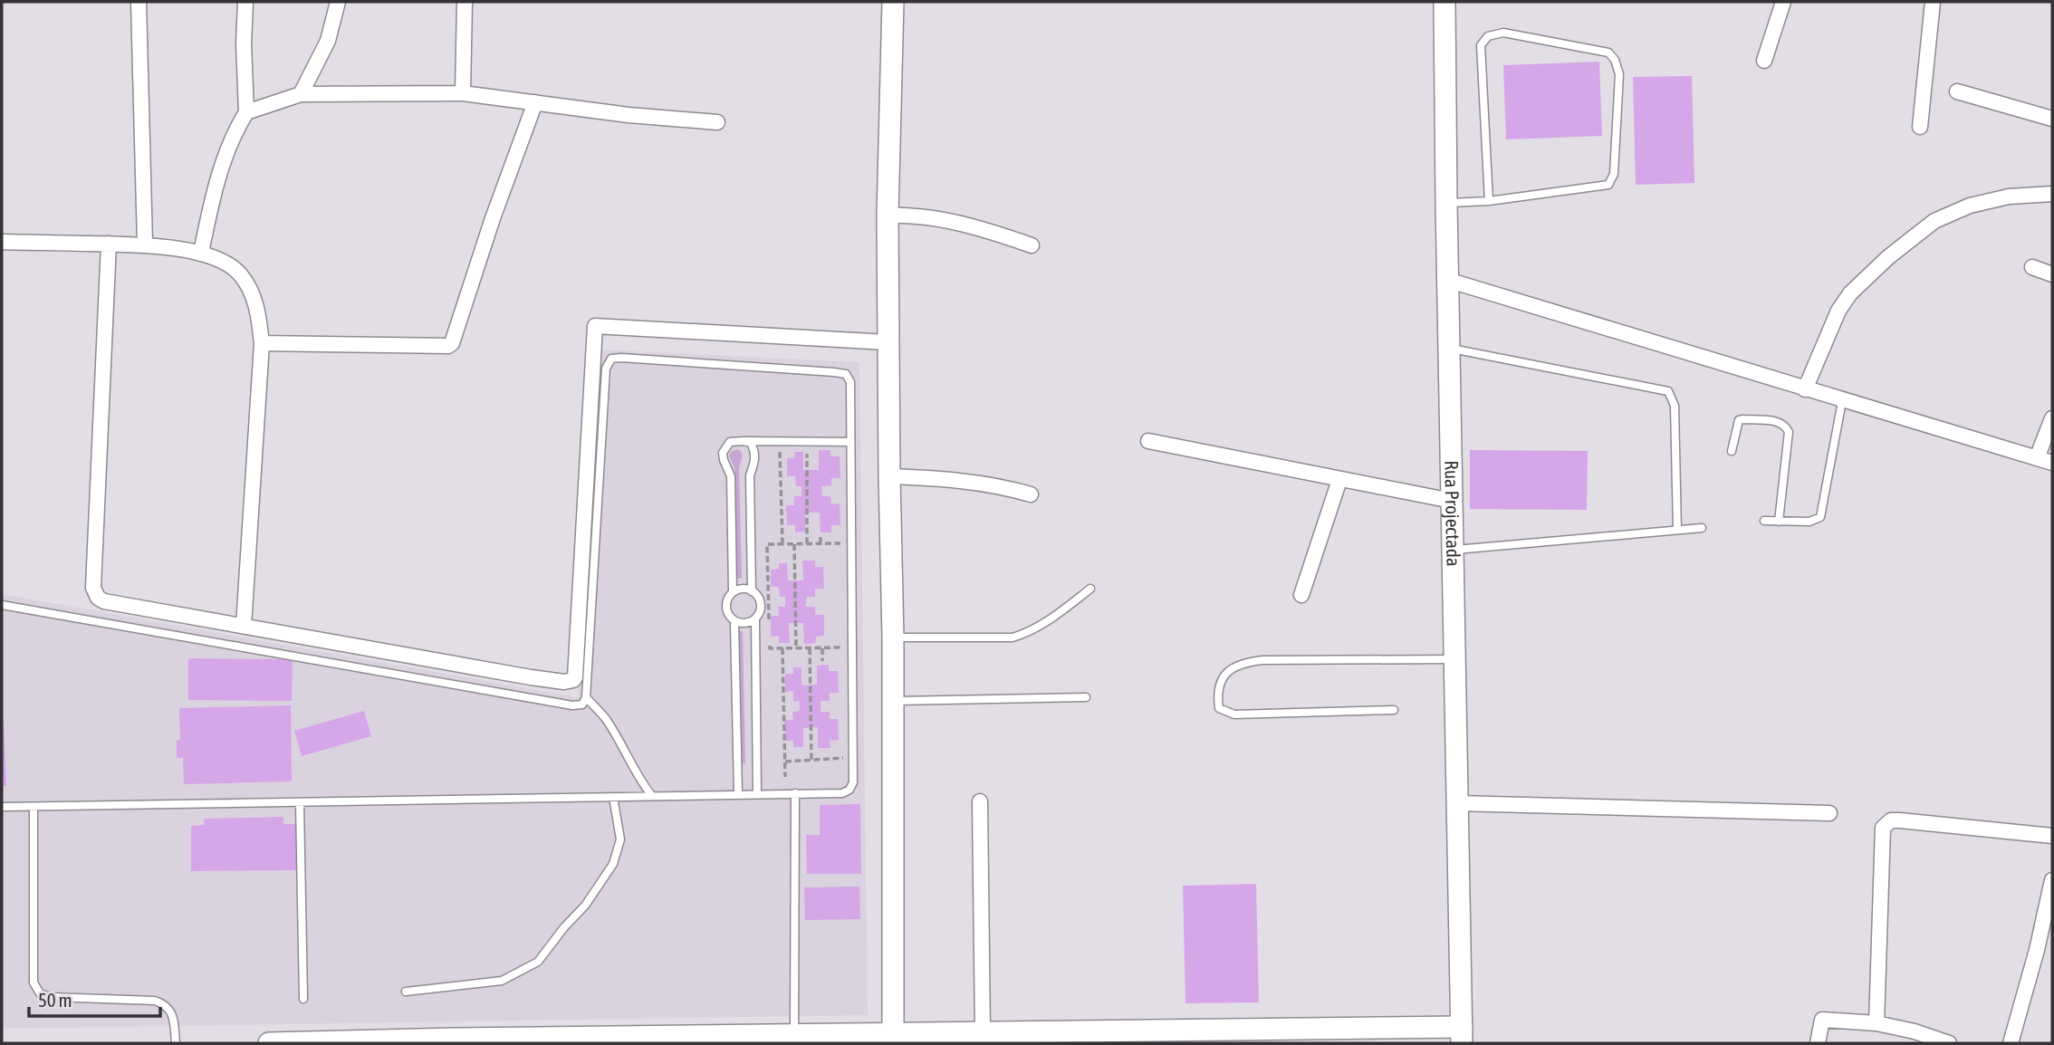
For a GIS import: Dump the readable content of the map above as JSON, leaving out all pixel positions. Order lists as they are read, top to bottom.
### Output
{
  "streets": {
    "street": ["Rua Projectada"]
  },
  "scale_bar": "50 m"
}
